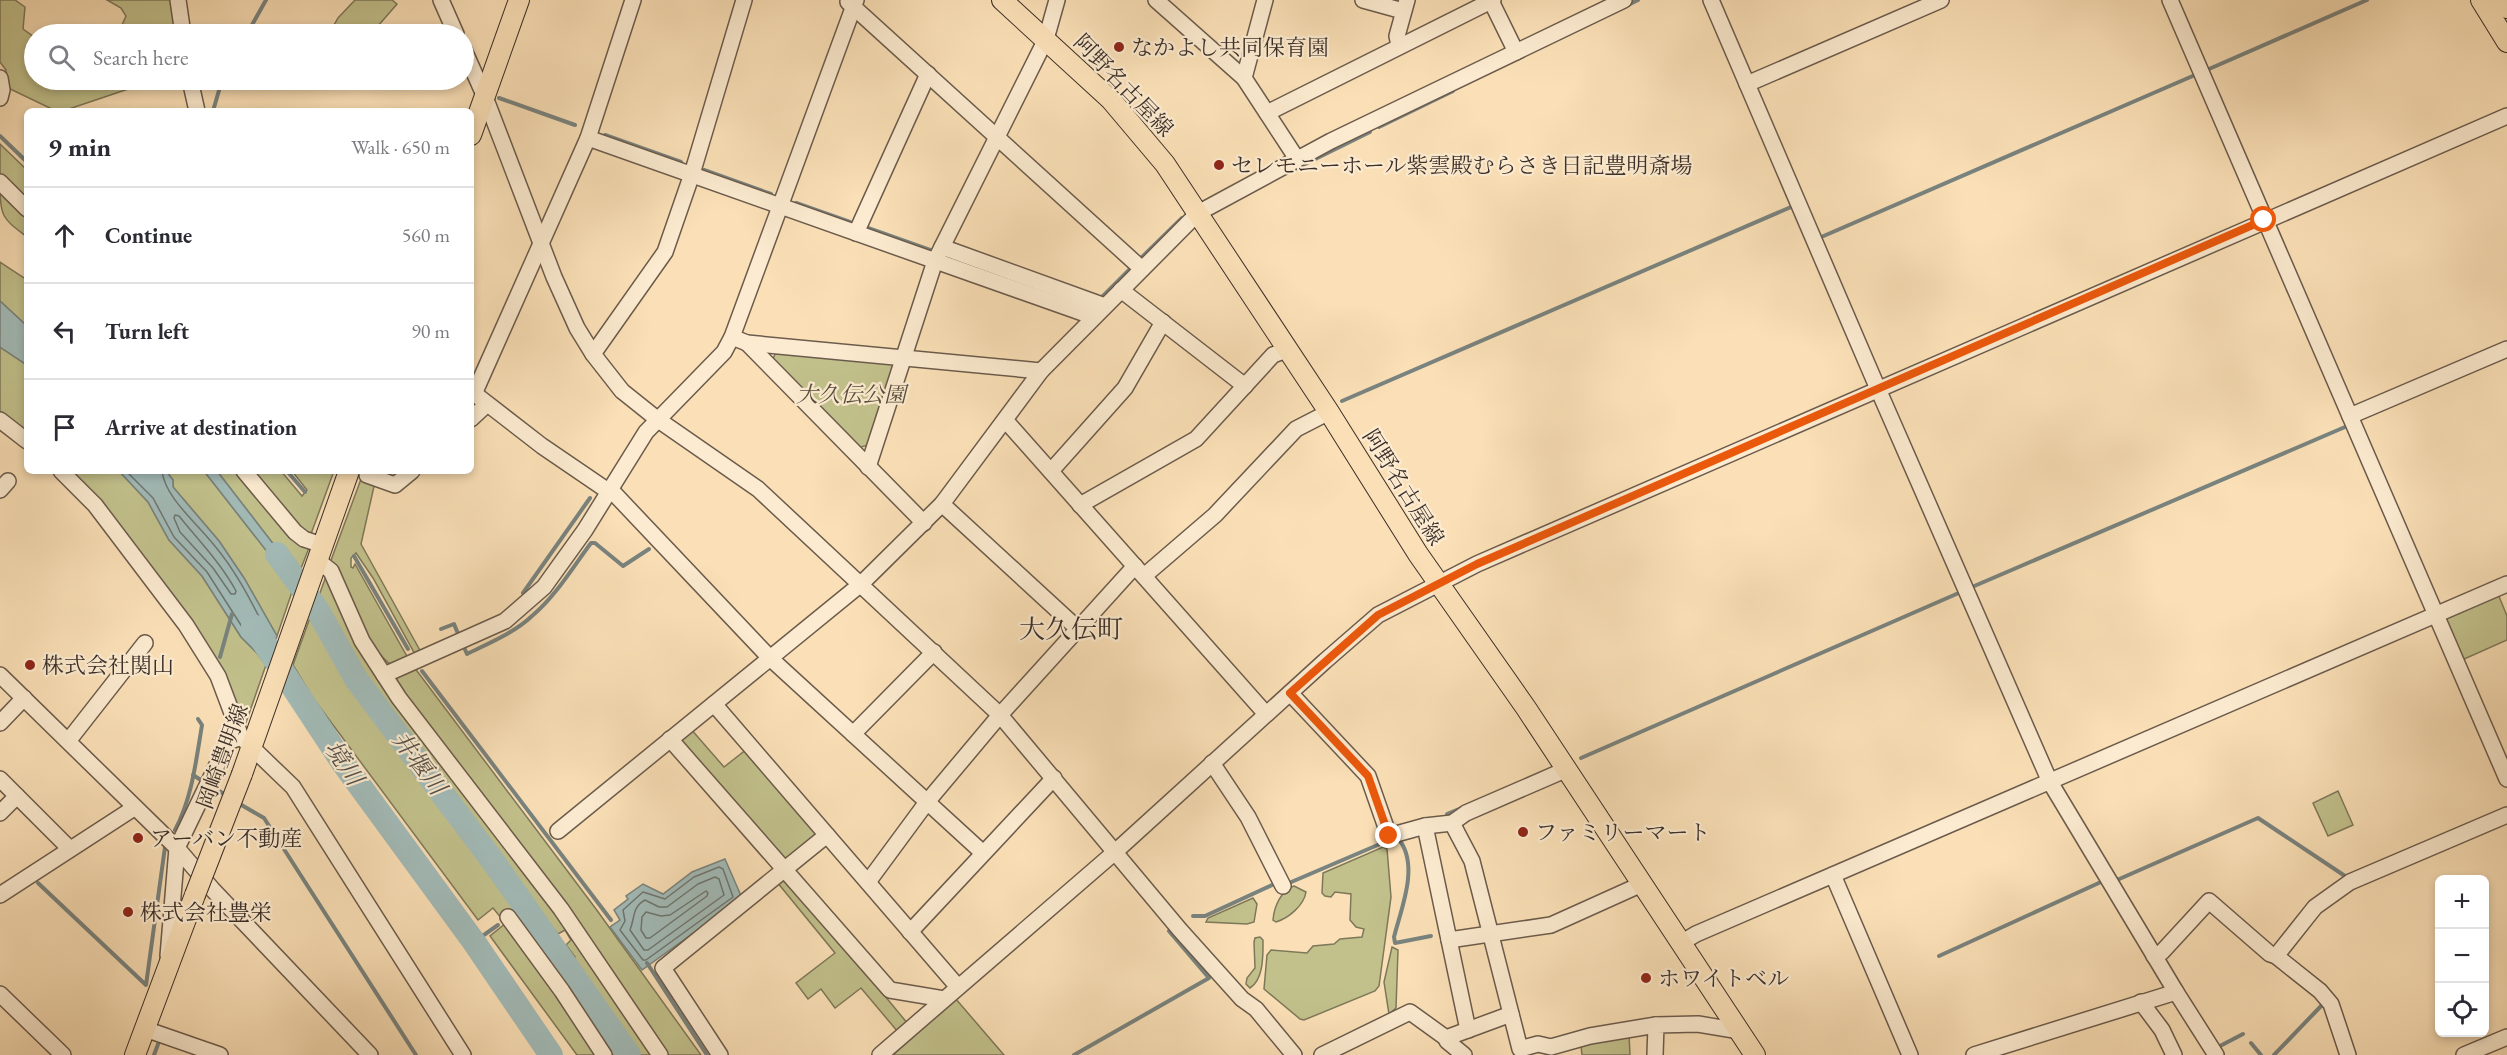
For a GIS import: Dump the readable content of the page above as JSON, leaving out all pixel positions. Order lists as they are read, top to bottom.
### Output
{
  "streets": {
    "main road": ["阿野名古屋線", "岡崎豊明線"]
  },
  "districts": ["大久伝町"],
  "water": ["境川", "井堰川"],
  "parks": ["大久伝公園"],
  "places": [
    "なかよし共同保育園",
    "セレモニーホール紫雲殿むらさき日記豊明斎場",
    "株式会社関山",
    "ファミリーマート",
    "アーバン不動産",
    "株式会社豊栄",
    "ホワイトベル"
  ],
  "page": {
    "search": "Search here",
    "heading": ["9 min", "Walk · 650 m"],
    "list": [
      ["Continue", "560 m"],
      ["Turn left", "90 m"],
      "Arrive at destination"
    ],
    "map_buttons": ["+", "−"]
  }
}
